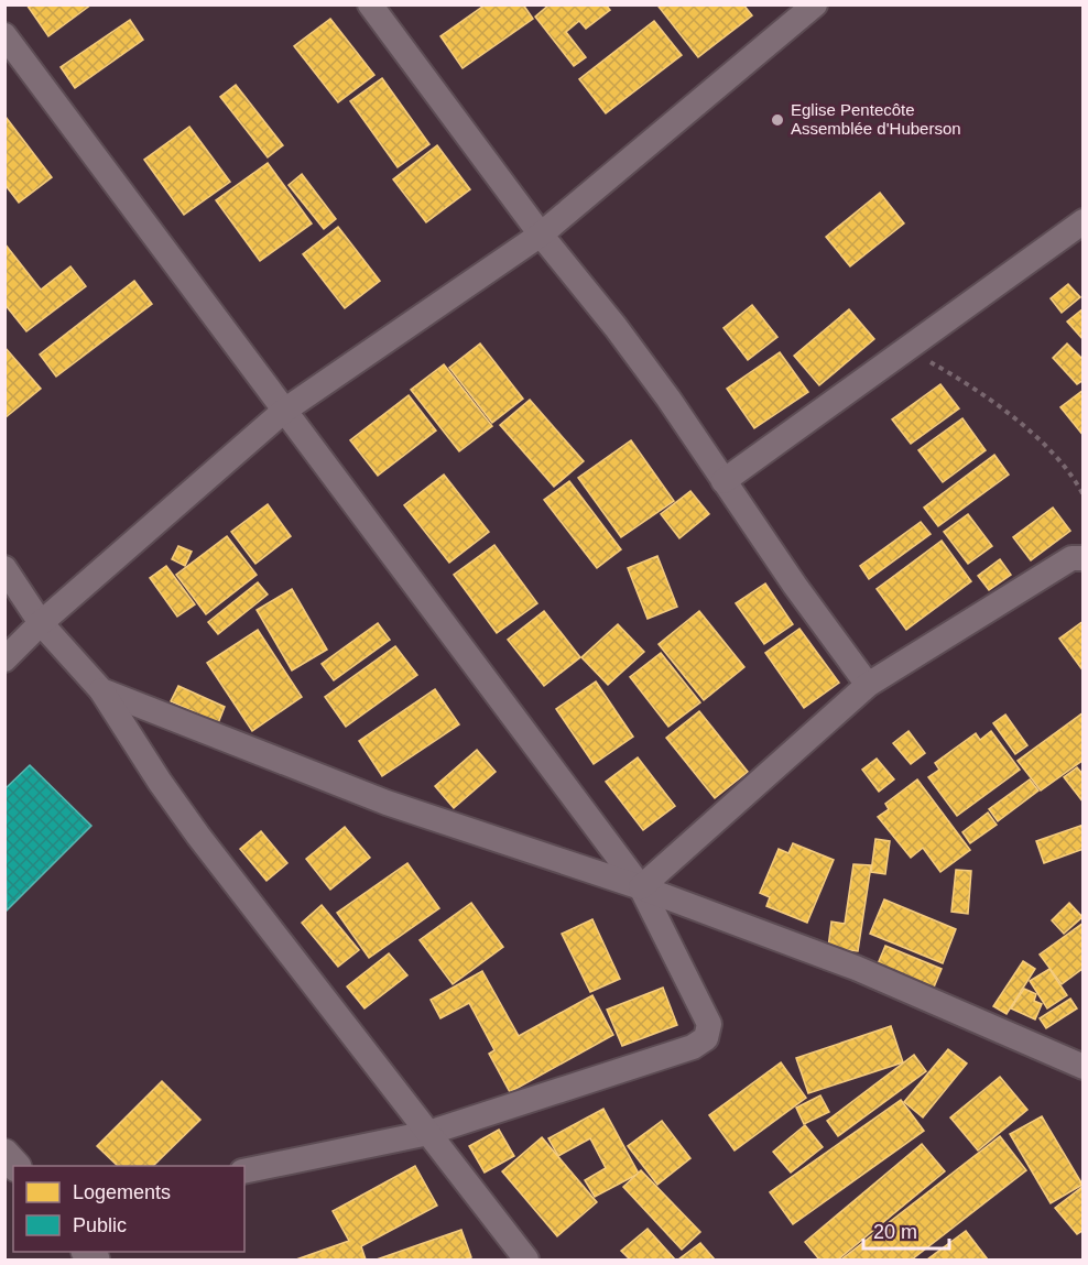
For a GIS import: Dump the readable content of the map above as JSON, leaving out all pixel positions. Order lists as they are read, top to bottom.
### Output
{
  "places": ["Eglise Pentecôte Assemblée d'Huberson"],
  "legend": ["Logements", "Public"],
  "scale_bar": "20 m"
}
